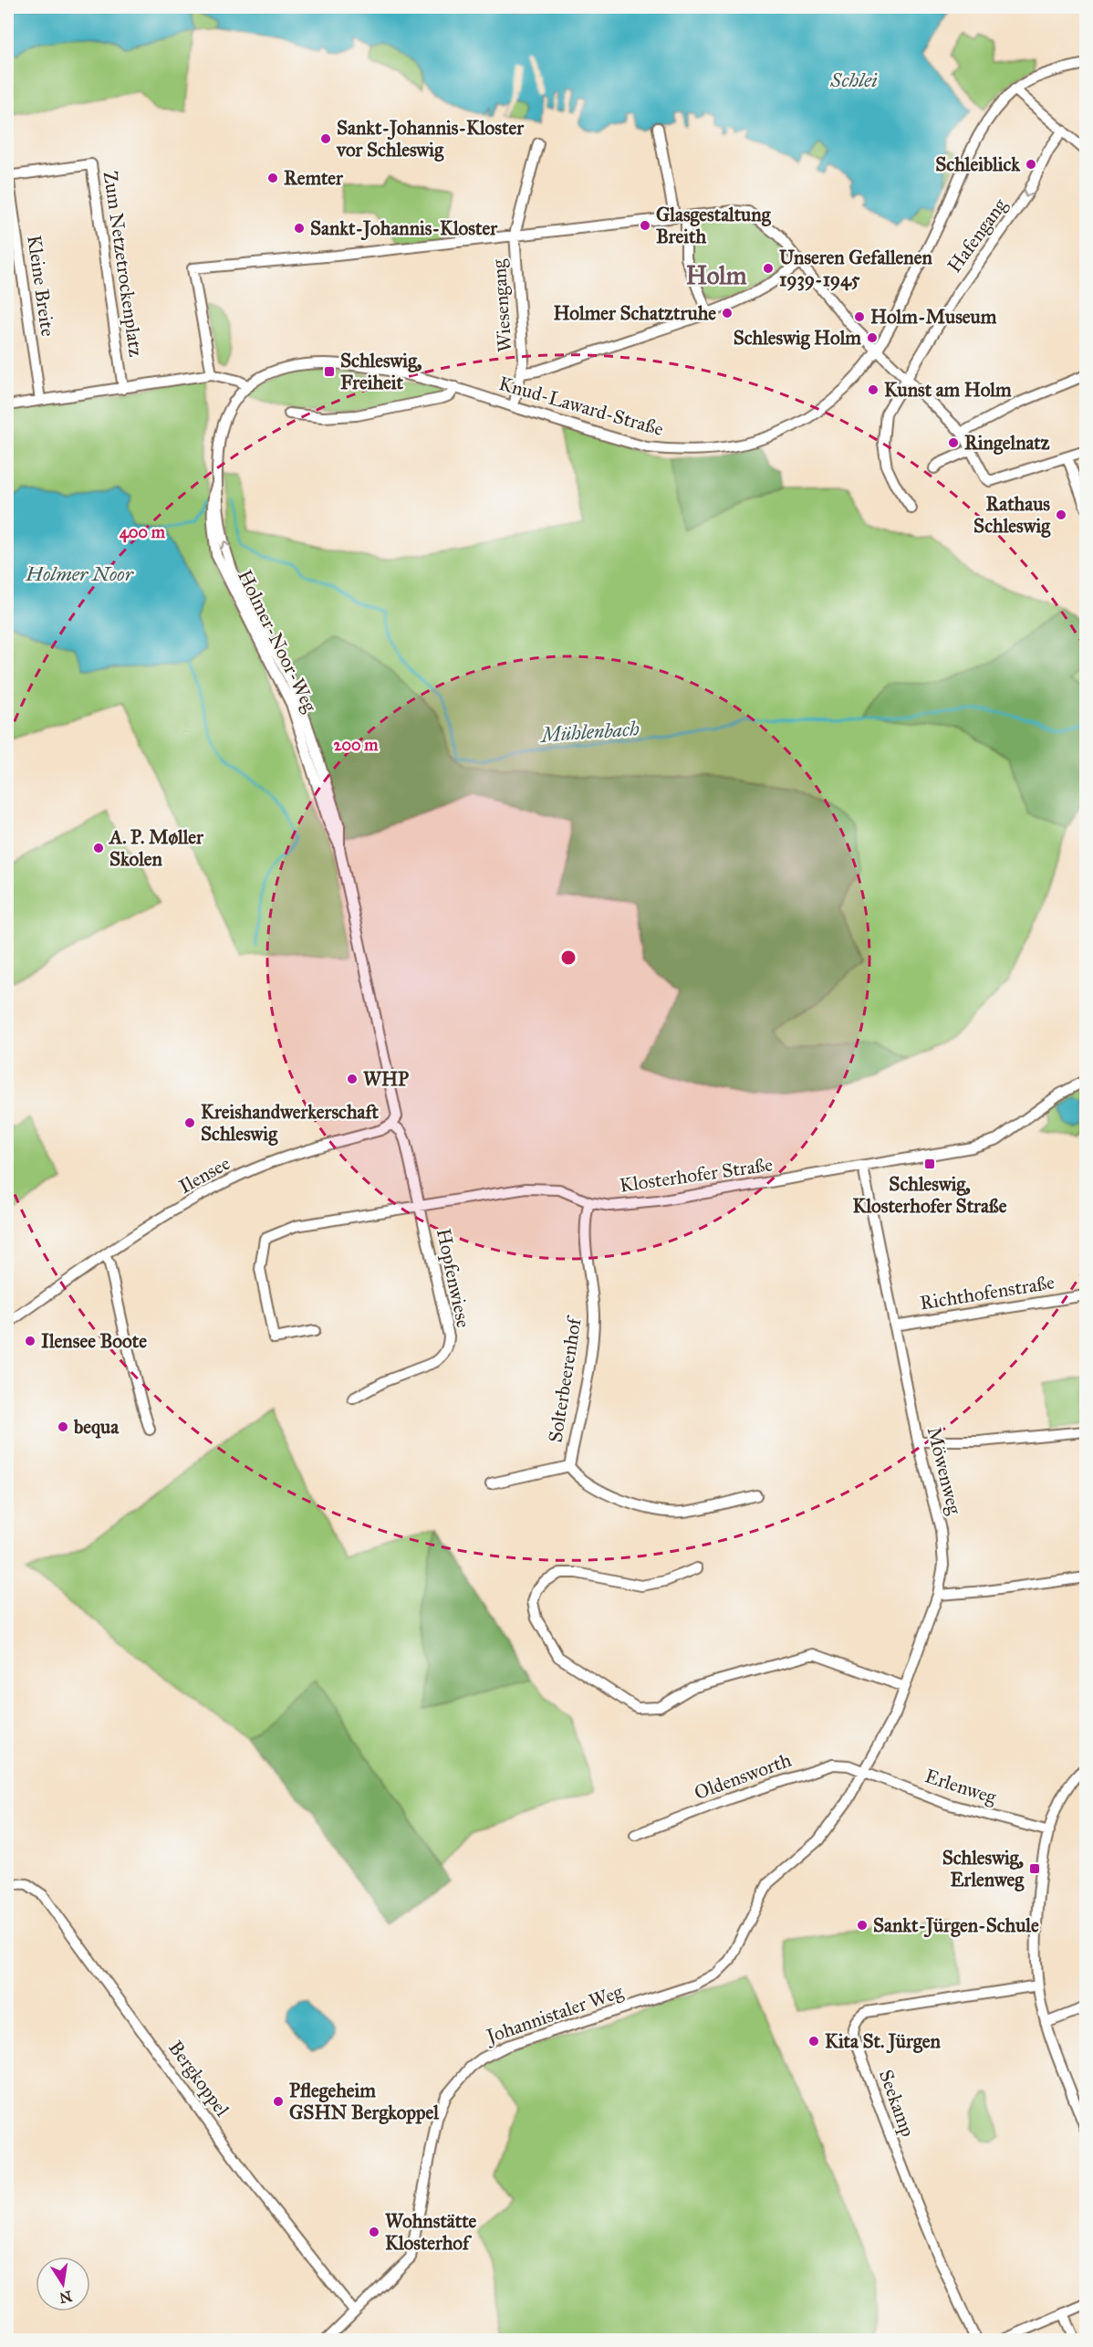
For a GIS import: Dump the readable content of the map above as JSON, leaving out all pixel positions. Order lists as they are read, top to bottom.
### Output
{
  "streets": {
    "street": [
      "Hafengang",
      "Zum Netzetrockenplatz",
      "Kleine Breite",
      "Wiesengang",
      "Knud-Laward-Straße",
      "Holmer-Noor-Weg",
      "Ilensee",
      "Klosterhofer Straße",
      "Hopfenwiese",
      "Richthofenstraße",
      "Solterbeerenhof",
      "Möwenweg",
      "Oldensworth",
      "Erlenweg",
      "Johannistaler Weg",
      "Bergkoppel",
      "Seekamp"
    ]
  },
  "crossings": [
    ["Zum Netzetrockenplatz", "Kleine Breite"],
    ["Wiesengang", "Knud-Laward-Straße"],
    ["Knud-Laward-Straße", "Holmer-Noor-Weg"],
    ["Holmer-Noor-Weg", "Ilensee"],
    ["Klosterhofer Straße", "Hopfenwiese"],
    ["Klosterhofer Straße", "Solterbeerenhof"],
    ["Klosterhofer Straße", "Möwenweg"],
    ["Richthofenstraße", "Möwenweg"],
    ["Möwenweg", "Oldensworth"],
    ["Möwenweg", "Erlenweg"],
    ["Möwenweg", "Johannistaler Weg"],
    ["Oldensworth", "Erlenweg"],
    ["Oldensworth", "Johannistaler Weg"],
    ["Erlenweg", "Johannistaler Weg"],
    ["Johannistaler Weg", "Bergkoppel"]
  ],
  "one_way": ["Hafengang"],
  "districts": ["Holm"],
  "water": ["Schlei", "Holmer Noor", "Mühlenbach"],
  "places": {
    "other": [
      "Sankt-Johannis-Kloster vor Schleswig",
      "Schleiblick",
      "Remter",
      "Glasgestaltung Breith",
      "Sankt-Johannis-Kloster",
      "Unseren Gefallenen 1939-1945",
      "Holmer Schatztruhe",
      "Holm-Museum",
      "Schleswig Holm",
      "Kunst am Holm",
      "Ringelnatz",
      "Rathaus Schleswig",
      "A. P. Møller Skolen",
      "WHP",
      "Kreishandwerkerschaft Schleswig",
      "Ilensee Boote",
      "bequa",
      "Sankt-Jürgen-Schule",
      "Kita St. Jürgen",
      "Pflegeheim GSHN Bergkoppel",
      "Wohnstätte Klosterhof"
    ],
    "transit": ["Schleswig, Freiheit", "Schleswig, Klosterhofer Straße", "Schleswig, Erlenweg"]
  },
  "north": "bottom",
  "rings": ["400 m", "200 m"]
}
